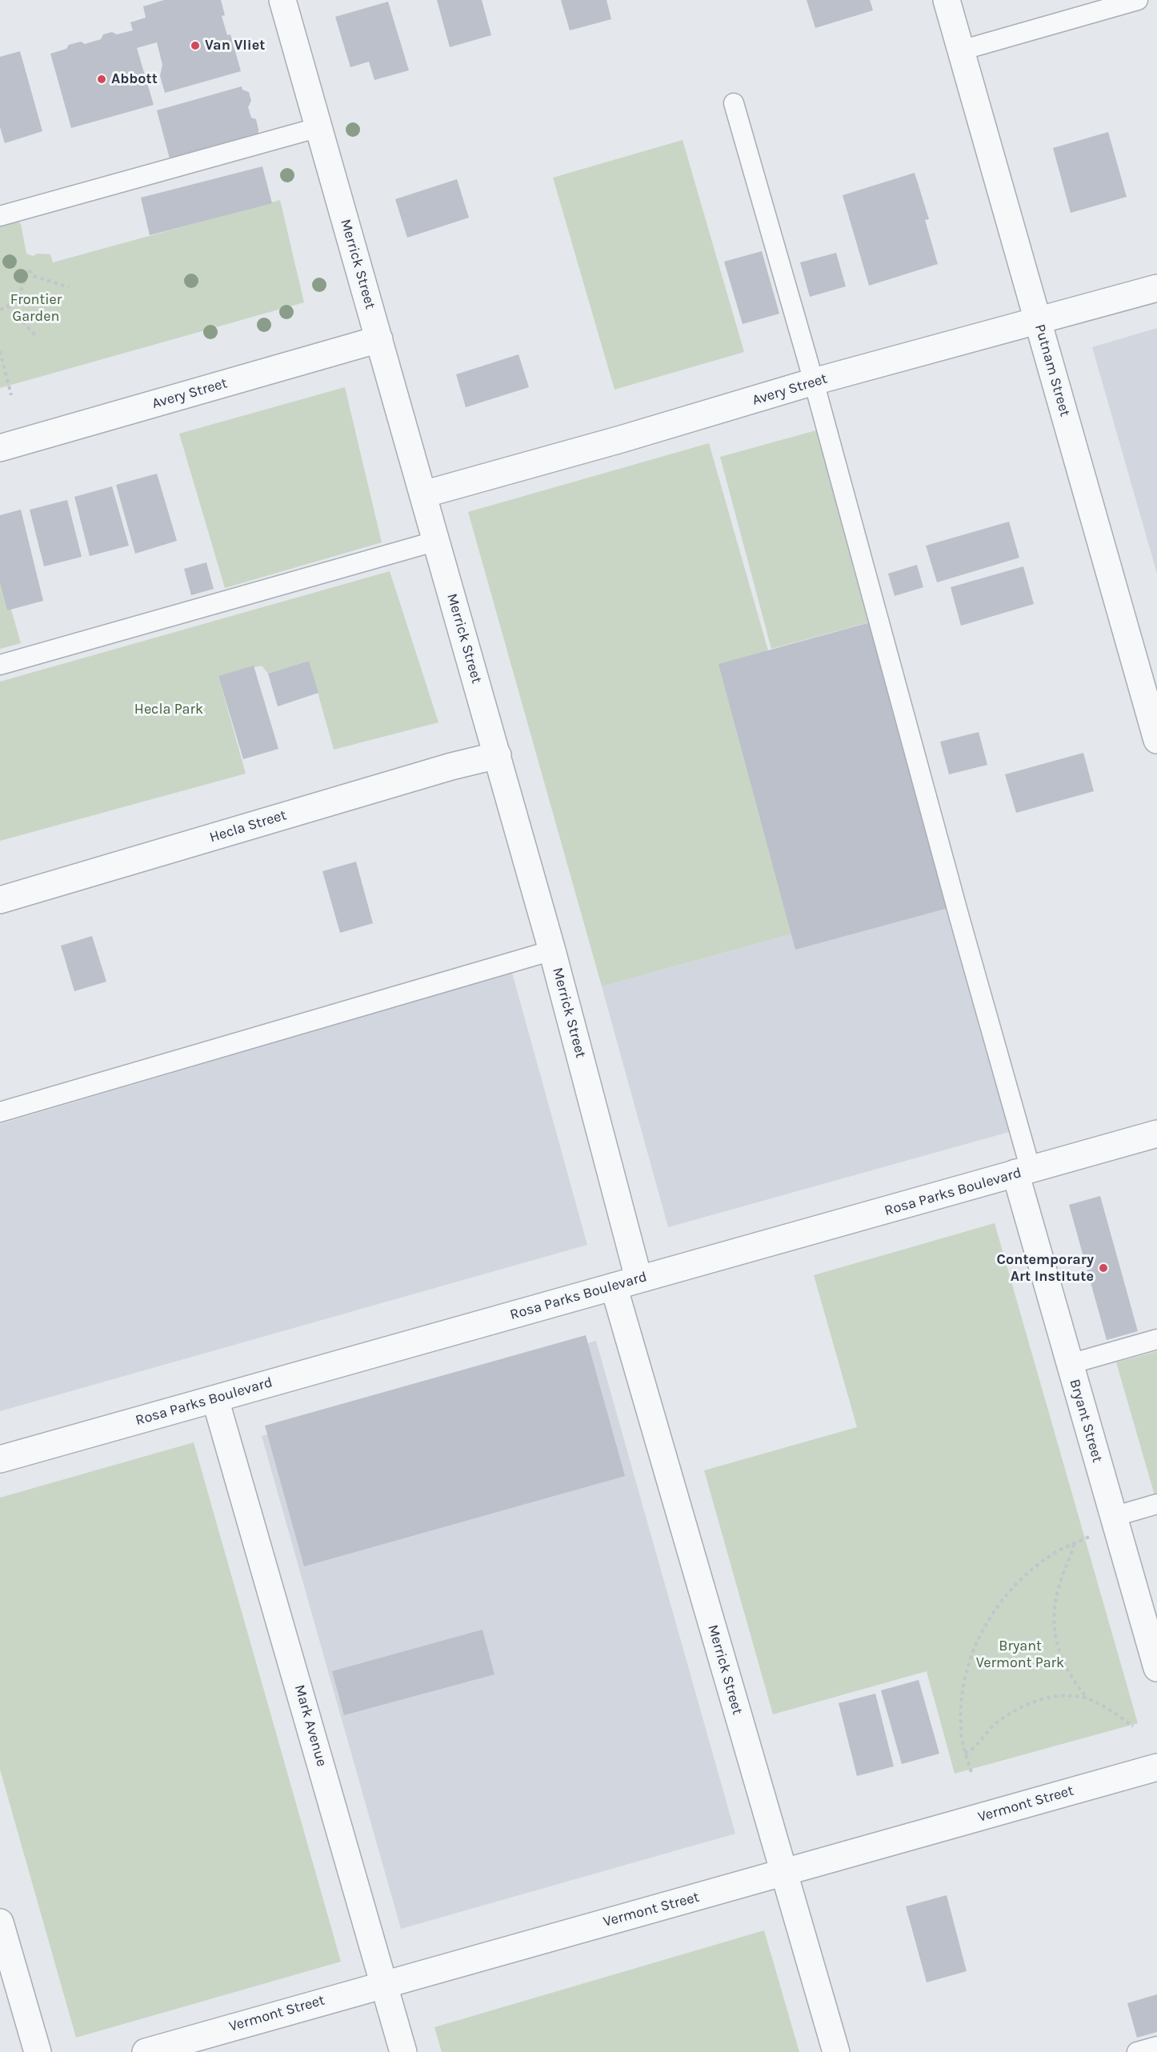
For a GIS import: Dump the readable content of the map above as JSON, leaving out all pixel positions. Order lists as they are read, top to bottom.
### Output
{
  "streets": {
    "street": [
      "Merrick Street",
      "Putnam Street",
      "Avery Street",
      "Hecla Street",
      "Rosa Parks Boulevard",
      "Bryant Street",
      "Mark Avenue",
      "Vermont Street"
    ]
  },
  "crossings": [
    ["Merrick Street", "Avery Street"],
    ["Merrick Street", "Hecla Street"],
    ["Merrick Street", "Rosa Parks Boulevard"],
    ["Merrick Street", "Vermont Street"],
    ["Putnam Street", "Avery Street"],
    ["Rosa Parks Boulevard", "Bryant Street"],
    ["Rosa Parks Boulevard", "Mark Avenue"],
    ["Mark Avenue", "Vermont Street"]
  ],
  "parks": ["Frontier Garden", "Hecla Park", "Bryant Vermont Park"],
  "places": ["Van Vliet", "Abbott", "Contemporary Art Institute"]
}
